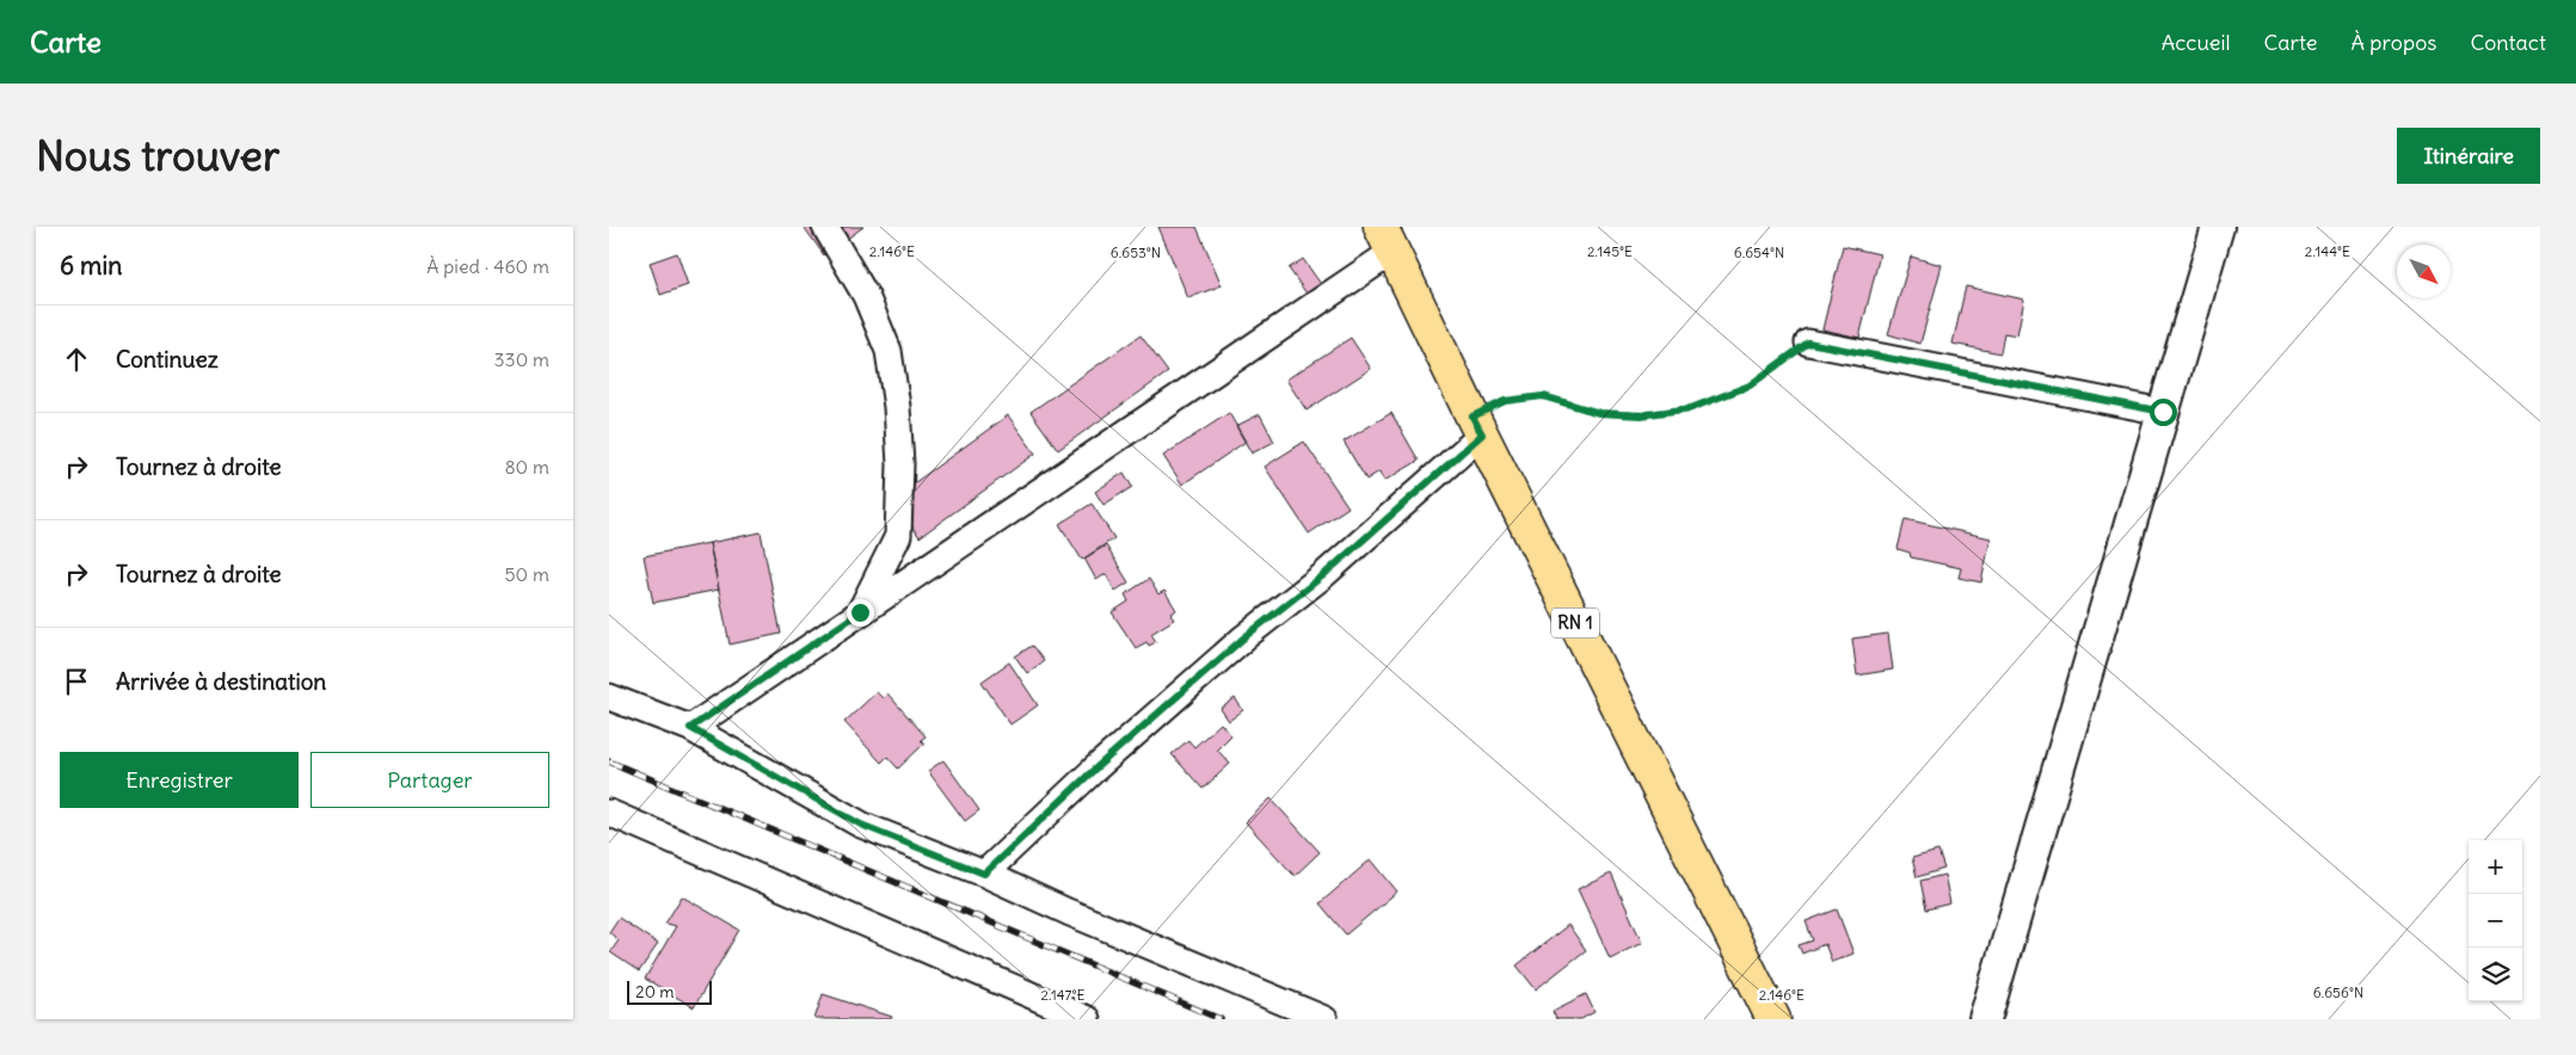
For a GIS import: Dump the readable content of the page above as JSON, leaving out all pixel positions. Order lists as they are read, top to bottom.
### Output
{
  "streets": {
    "main road": ["RN 1"]
  },
  "scale_bar": "20 m",
  "north": "bottom right",
  "page": {
    "header": "Carte",
    "nav": [
      "Accueil",
      "Carte",
      "À propos",
      "Contact"
    ],
    "buttons": [
      "Itinéraire",
      ["Enregistrer", "Partager"]
    ],
    "title": "Nous trouver",
    "heading": ["6 min", "À pied · 460 m"],
    "list": [
      ["Continuez", "330 m"],
      ["Tournez à droite", "80 m"],
      ["Tournez à droite", "50 m"],
      "Arrivée à destination"
    ],
    "map_buttons": ["+", "−"],
    "scale": "20 m"
  },
  "coordinates": [
    "2.146°E",
    "2.145°E",
    "2.144°E",
    "6.653°N",
    "6.654°N",
    "6.656°N",
    "2.147°E"
  ]
}
